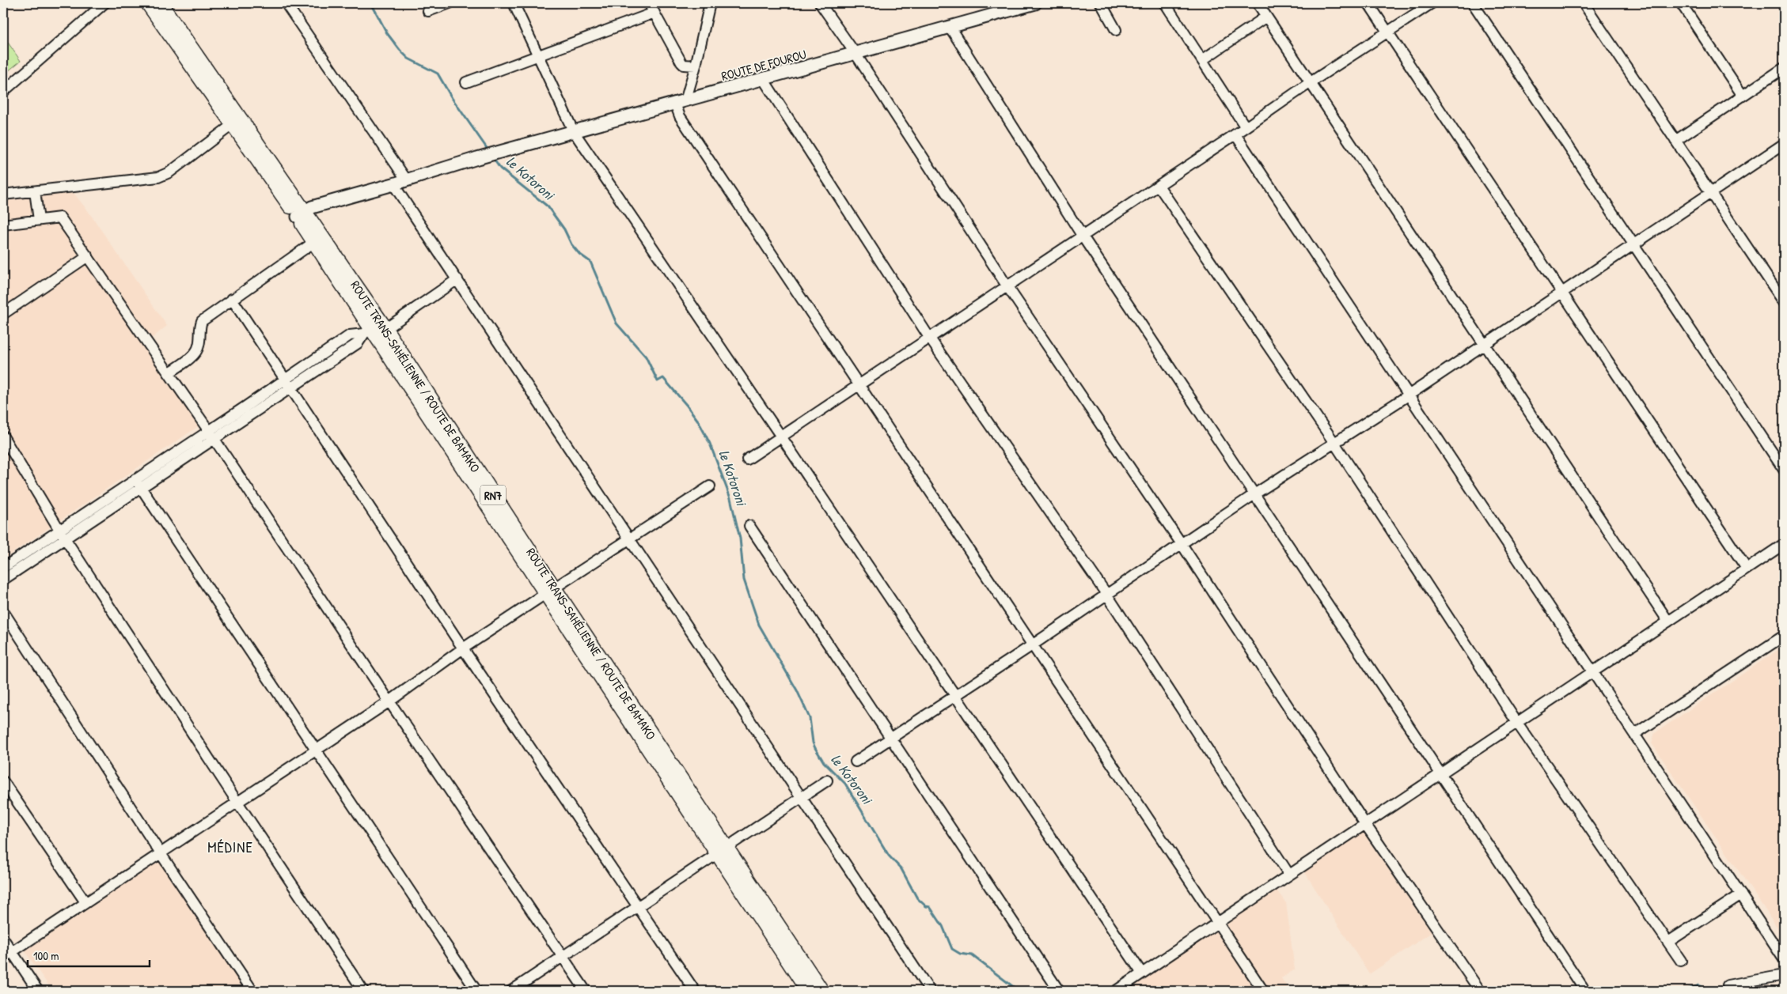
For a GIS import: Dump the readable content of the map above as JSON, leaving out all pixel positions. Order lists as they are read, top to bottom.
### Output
{
  "streets": {
    "highway": ["ROUTE TRANS-SAHÉLIENNE / ROUTE DE BAMAKO", "RN7"],
    "main road": ["ROUTE DE FOUROU"]
  },
  "crossings": [
    ["ROUTE DE FOUROU", "ROUTE TRANS-SAHÉLIENNE / ROUTE DE BAMAKO"]
  ],
  "districts": ["MÉDINE"],
  "water": ["le Kotoroni"],
  "scale_bar": "100 m"
}
